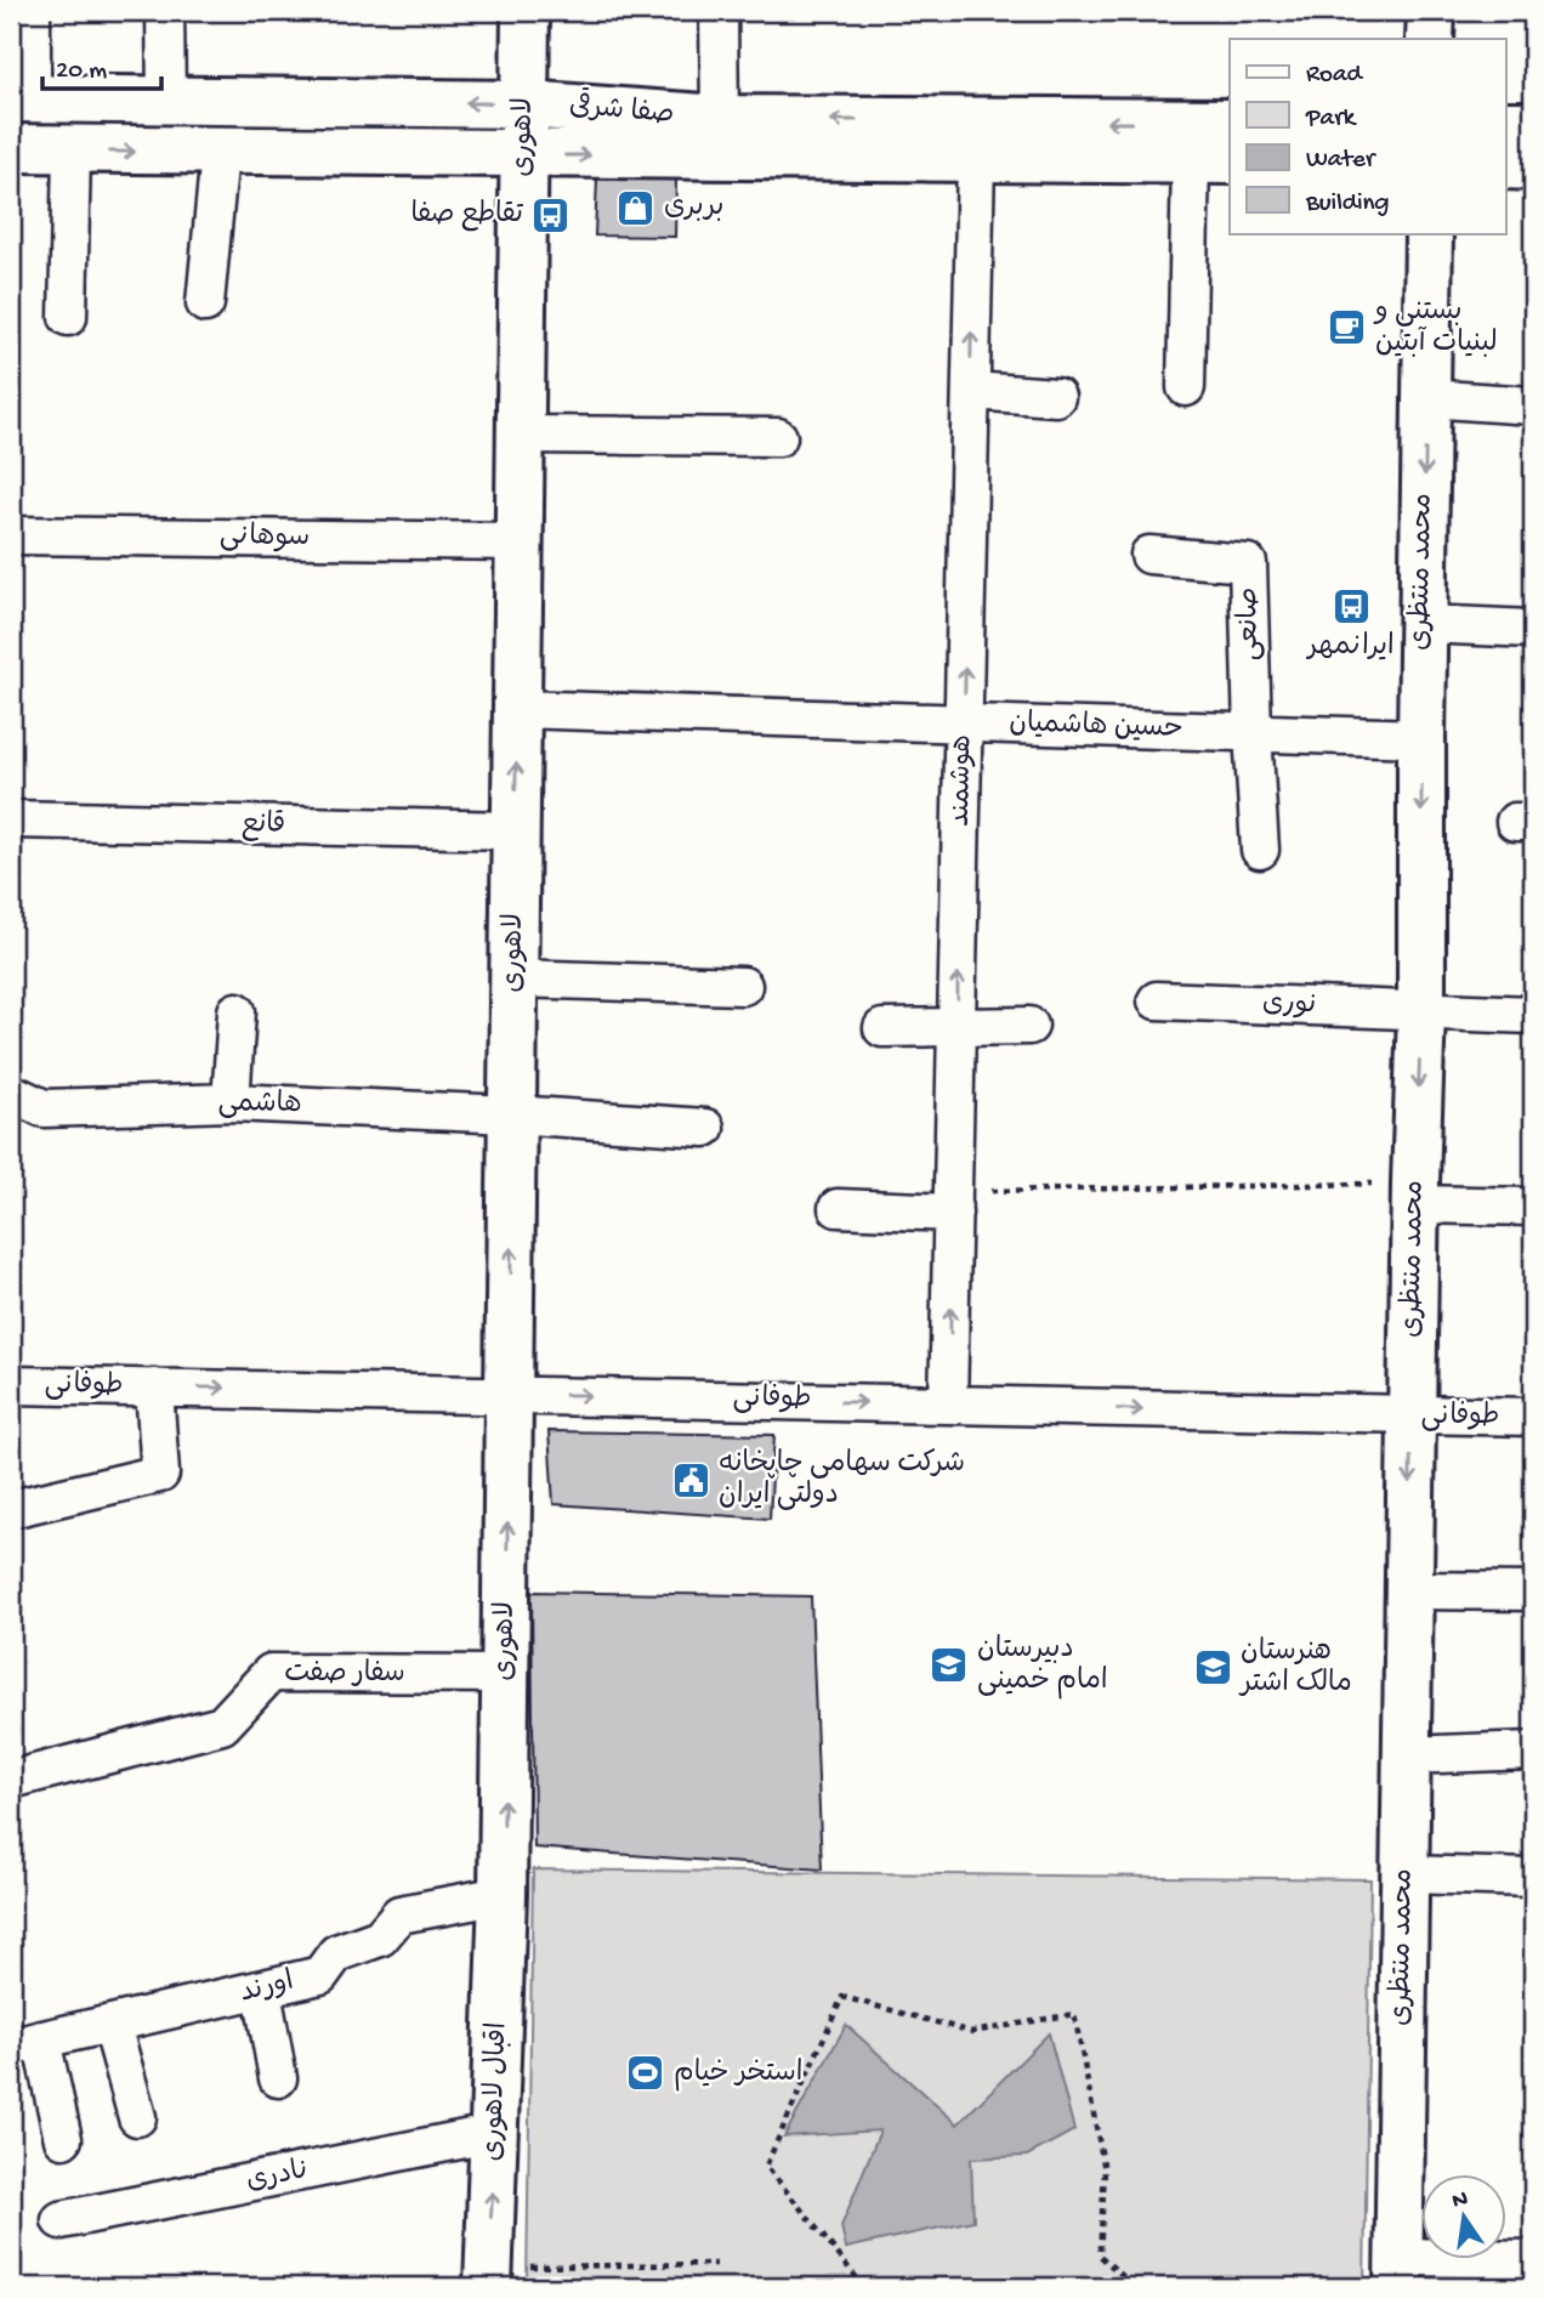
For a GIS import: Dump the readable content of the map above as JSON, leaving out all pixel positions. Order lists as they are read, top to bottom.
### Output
{
  "streets": {
    "main road": [
      "صفا شرقی",
      "لاهوری",
      "محمد منتظری",
      "اقبال لاهوری"
    ],
    "street": [
      "سوهانی",
      "صانعی",
      "حسین هاشمیان",
      "هوشمند",
      "قانع",
      "نوری",
      "هاشمی",
      "طوفانی",
      "سفار صفت",
      "اورند",
      "نادری"
    ]
  },
  "crossings": [
    ["صفا شرقی", "لاهوری"],
    ["صفا شرقی", "هوشمند"],
    ["لاهوری", "سوهانی"],
    ["لاهوری", "حسین هاشمیان"],
    ["لاهوری", "قانع"],
    ["لاهوری", "هاشمی"],
    ["لاهوری", "طوفانی"],
    ["لاهوری", "سفار صفت"],
    ["لاهوری", "اورند"],
    ["لاهوری", "اقبال لاهوری"],
    ["محمد منتظری", "حسین هاشمیان"],
    ["محمد منتظری", "نوری"],
    ["محمد منتظری", "طوفانی"],
    ["صانعی", "حسین هاشمیان"],
    ["حسین هاشمیان", "هوشمند"],
    ["هوشمند", "طوفانی"],
    ["اورند", "اقبال لاهوری"],
    ["اقبال لاهوری", "نادری"]
  ],
  "one_way": [
    "لاهوری",
    "محمد منتظری",
    "طوفانی",
    "اقبال لاهوری"
  ],
  "places": {
    "shop": ["بربری"],
    "bus stop": ["تقاطع صفا", "ایرانمهر"],
    "cafe": ["بستنی و لبنیات آبتین"],
    "public building": ["شرکت سهامی چاپخانه دولتی ایران"],
    "school or university": ["دبیرستان امام خمینی", "هنرستان مالک اشتر"],
    "sports": ["استخر خیام"]
  },
  "legend": [
    "Road",
    "Park",
    "Water",
    "Building"
  ],
  "scale_bar": "20 m",
  "north": "top"
}
